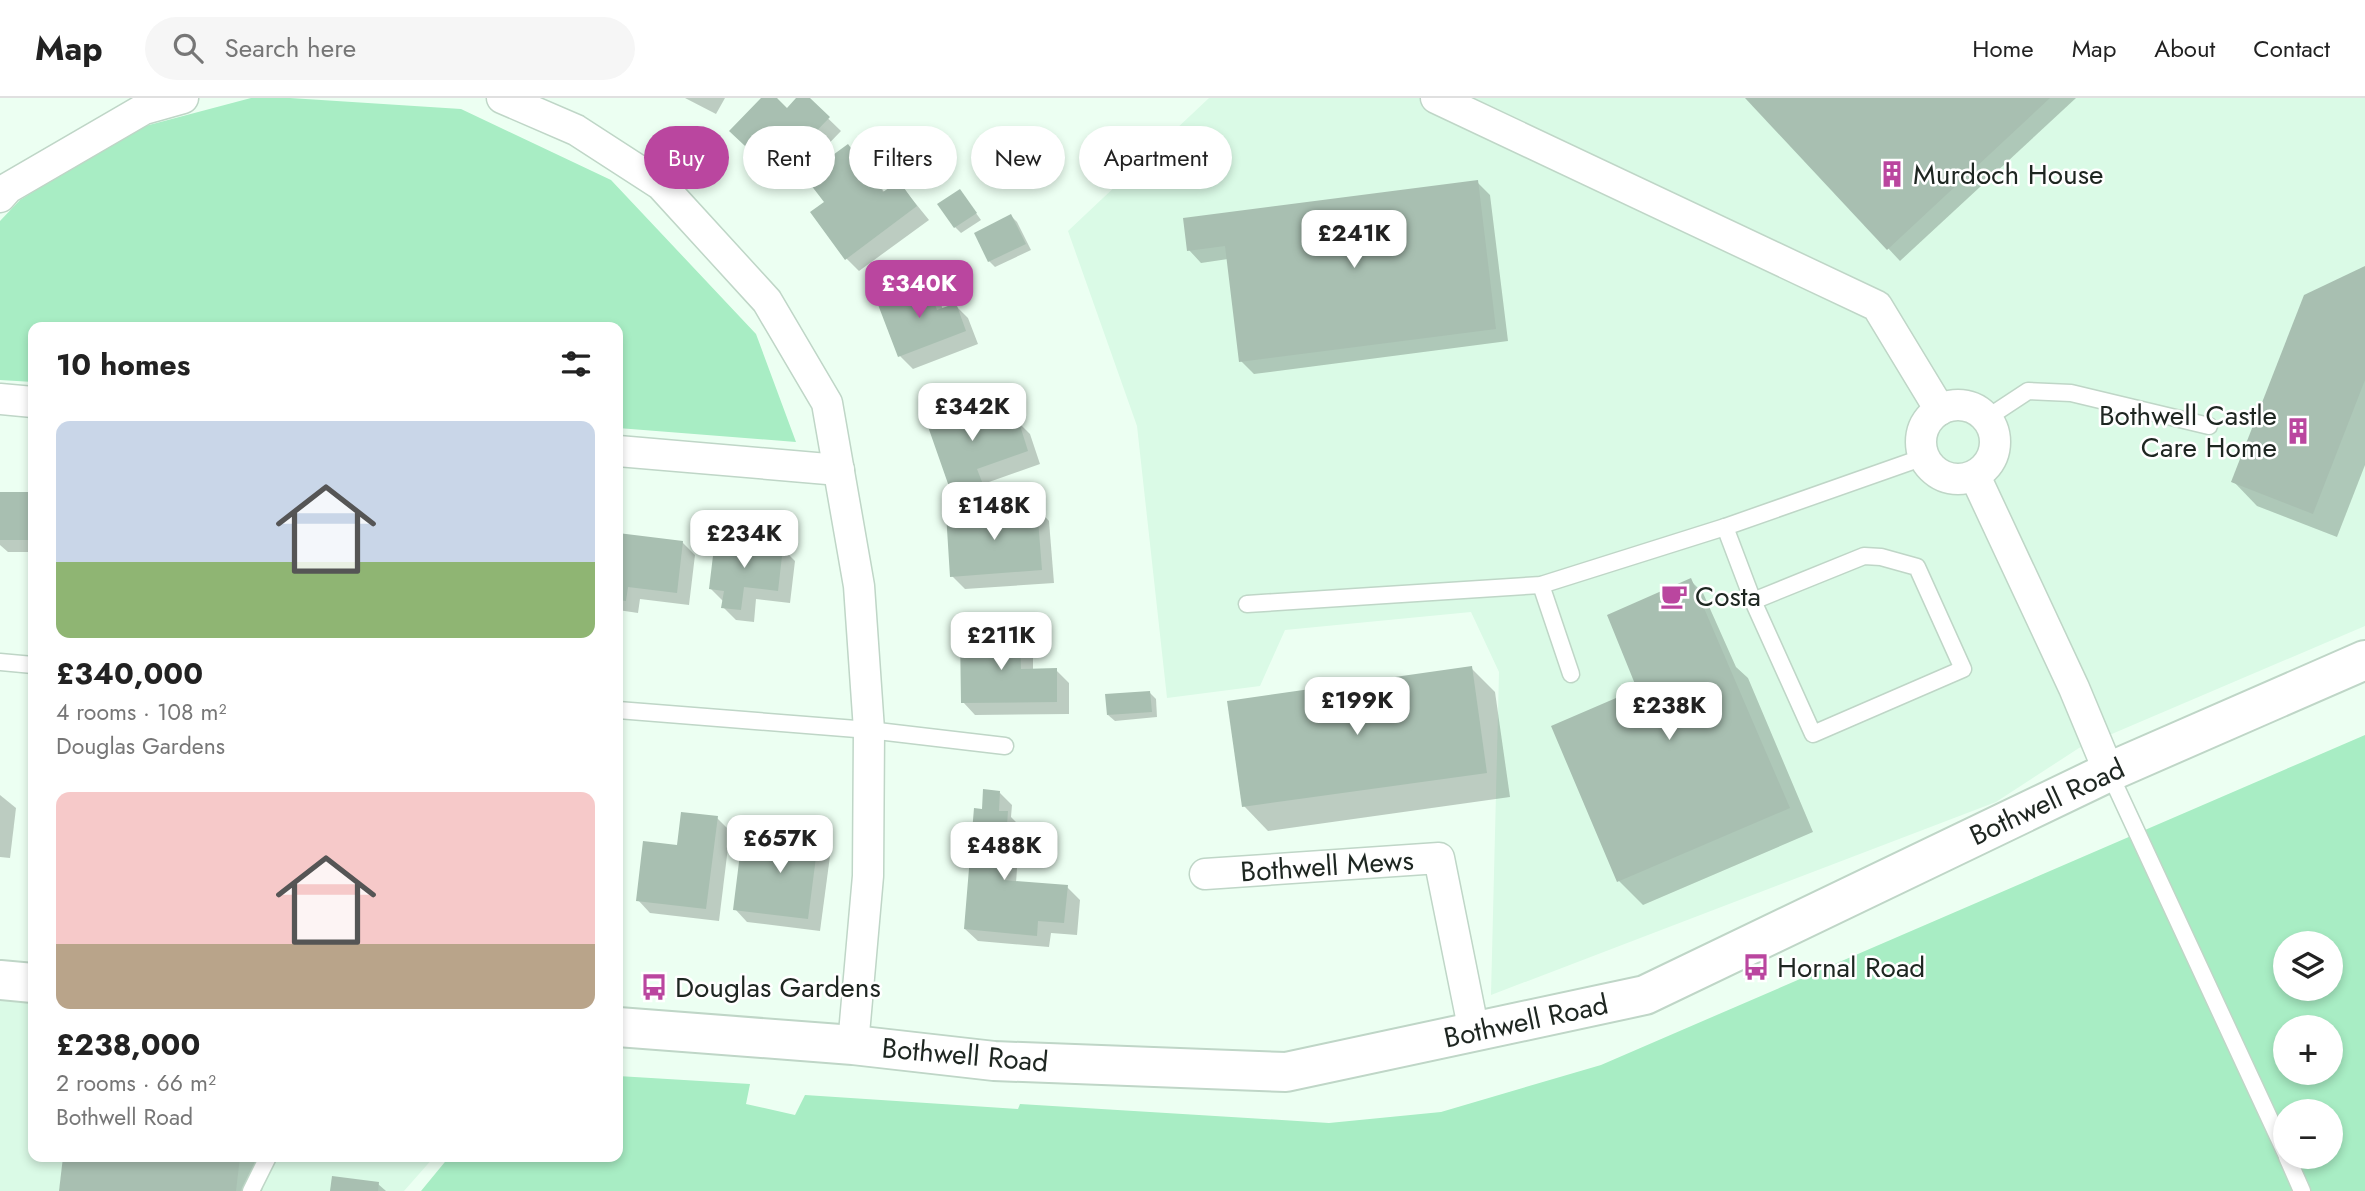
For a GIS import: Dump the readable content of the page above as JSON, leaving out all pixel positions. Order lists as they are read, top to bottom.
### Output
{
  "streets": {
    "main road": ["Bothwell Road"],
    "street": ["Bothwell Mews"]
  },
  "crossings": [
    ["Bothwell Road", "Bothwell Mews"]
  ],
  "places": {
    "building": ["Murdoch House", "Bothwell Castle Care Home"],
    "cafe": ["Costa"],
    "bus stop": ["Hornal Road", "Douglas Gardens"]
  },
  "page": {
    "header": "Map",
    "search": "Search here",
    "nav": [
      "Home",
      "Map",
      "About",
      "Contact"
    ],
    "chip": [
      "Buy",
      "Rent",
      "Filters",
      "New",
      "Apartment"
    ],
    "price": [
      "£241K",
      "£340K",
      "£342K",
      "£148K",
      "£234K",
      "£211K",
      "£199K",
      "£238K",
      "£657K",
      "£488K"
    ],
    "heading": "10 homes",
    "list": [
      {
        "name": "£340,000",
        "note": "4 rooms · 108 m² · Douglas Gardens"
      },
      {
        "name": "£238,000",
        "note": "2 rooms · 66 m² · Bothwell Road"
      }
    ],
    "map_buttons": ["+", "−"]
  }
}
